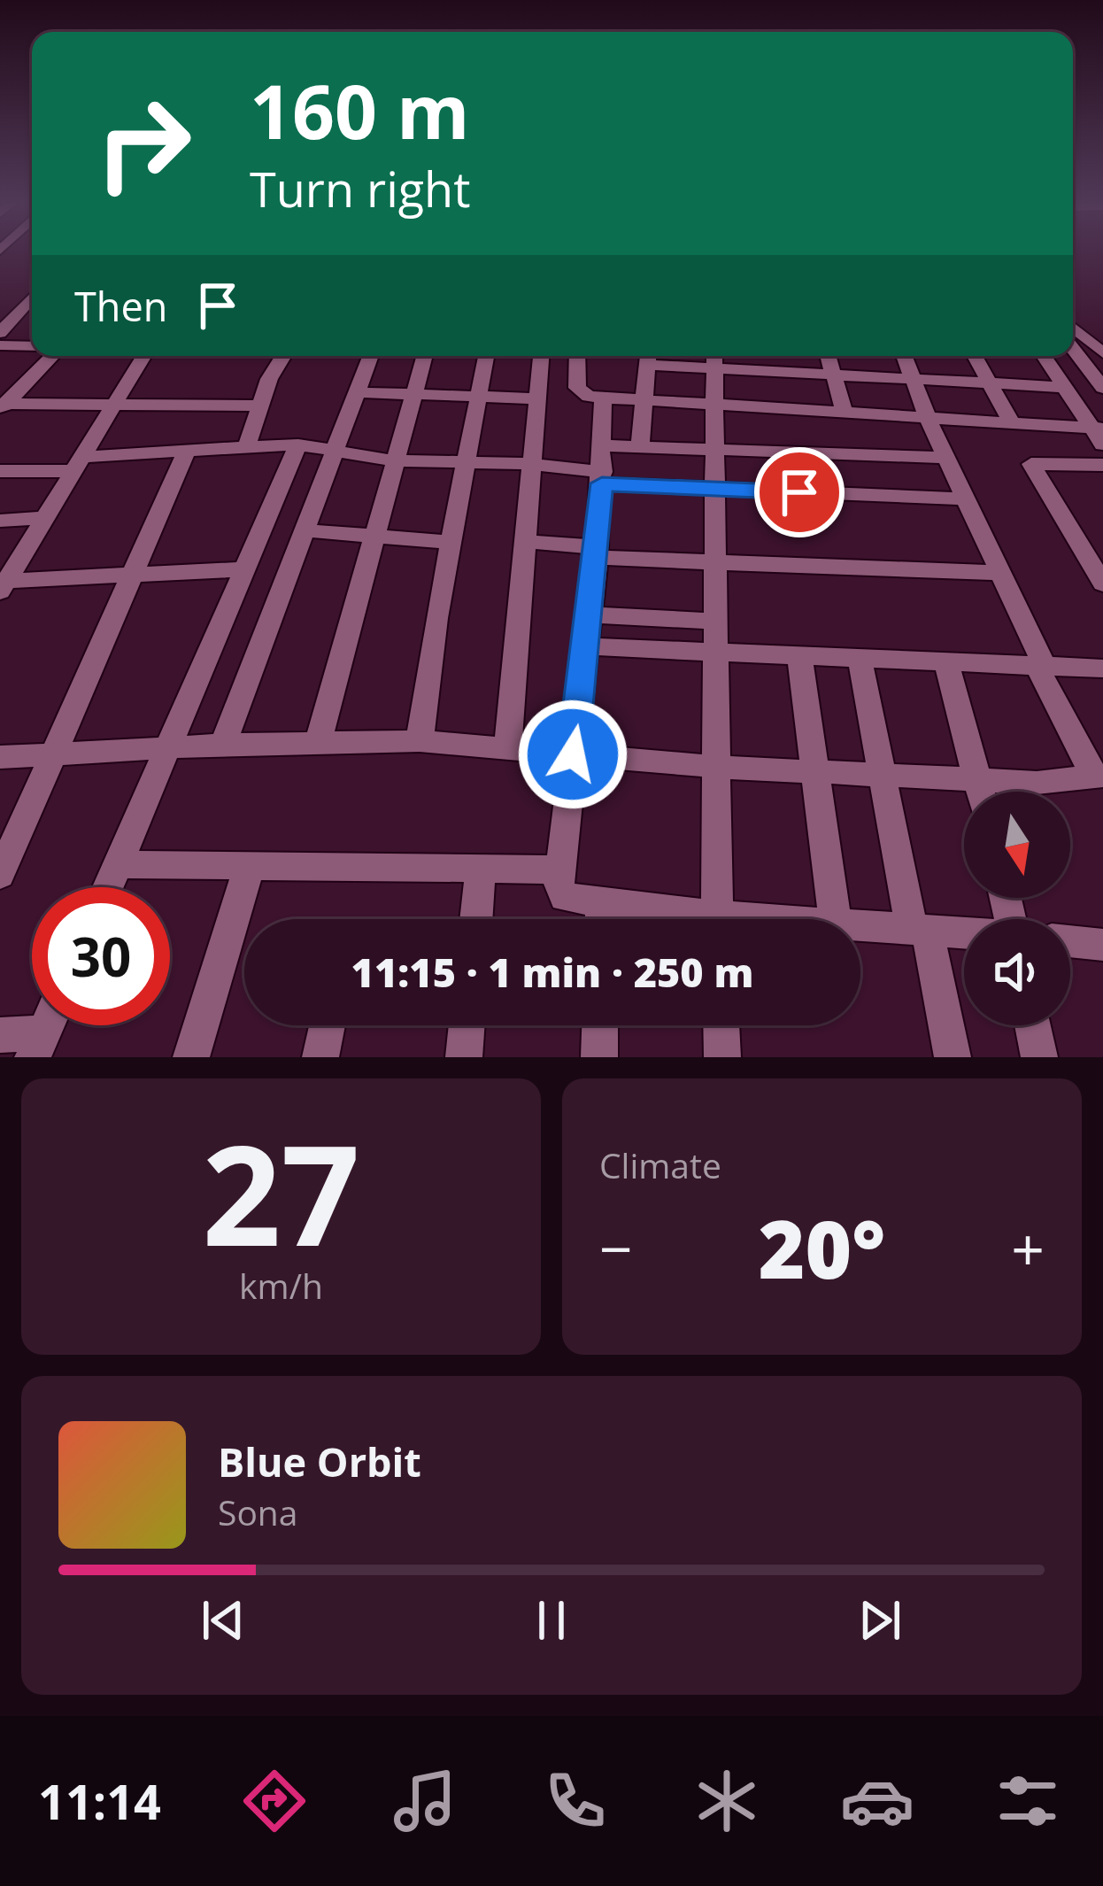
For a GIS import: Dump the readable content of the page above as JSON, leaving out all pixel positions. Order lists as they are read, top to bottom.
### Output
{
  "north": "bottom",
  "page": {
    "turn": ["160 m", "Turn right"],
    "then": "Then",
    "limit": "30",
    "trip": "11:15 · 1 min · 250 m",
    "tile": [
      ["27", "km/h"],
      "Climate"
    ],
    "heat": ["−", "20°", "+"],
    "song": ["Blue Orbit", "Sona"],
    "tabs": "11:14"
  }
}
